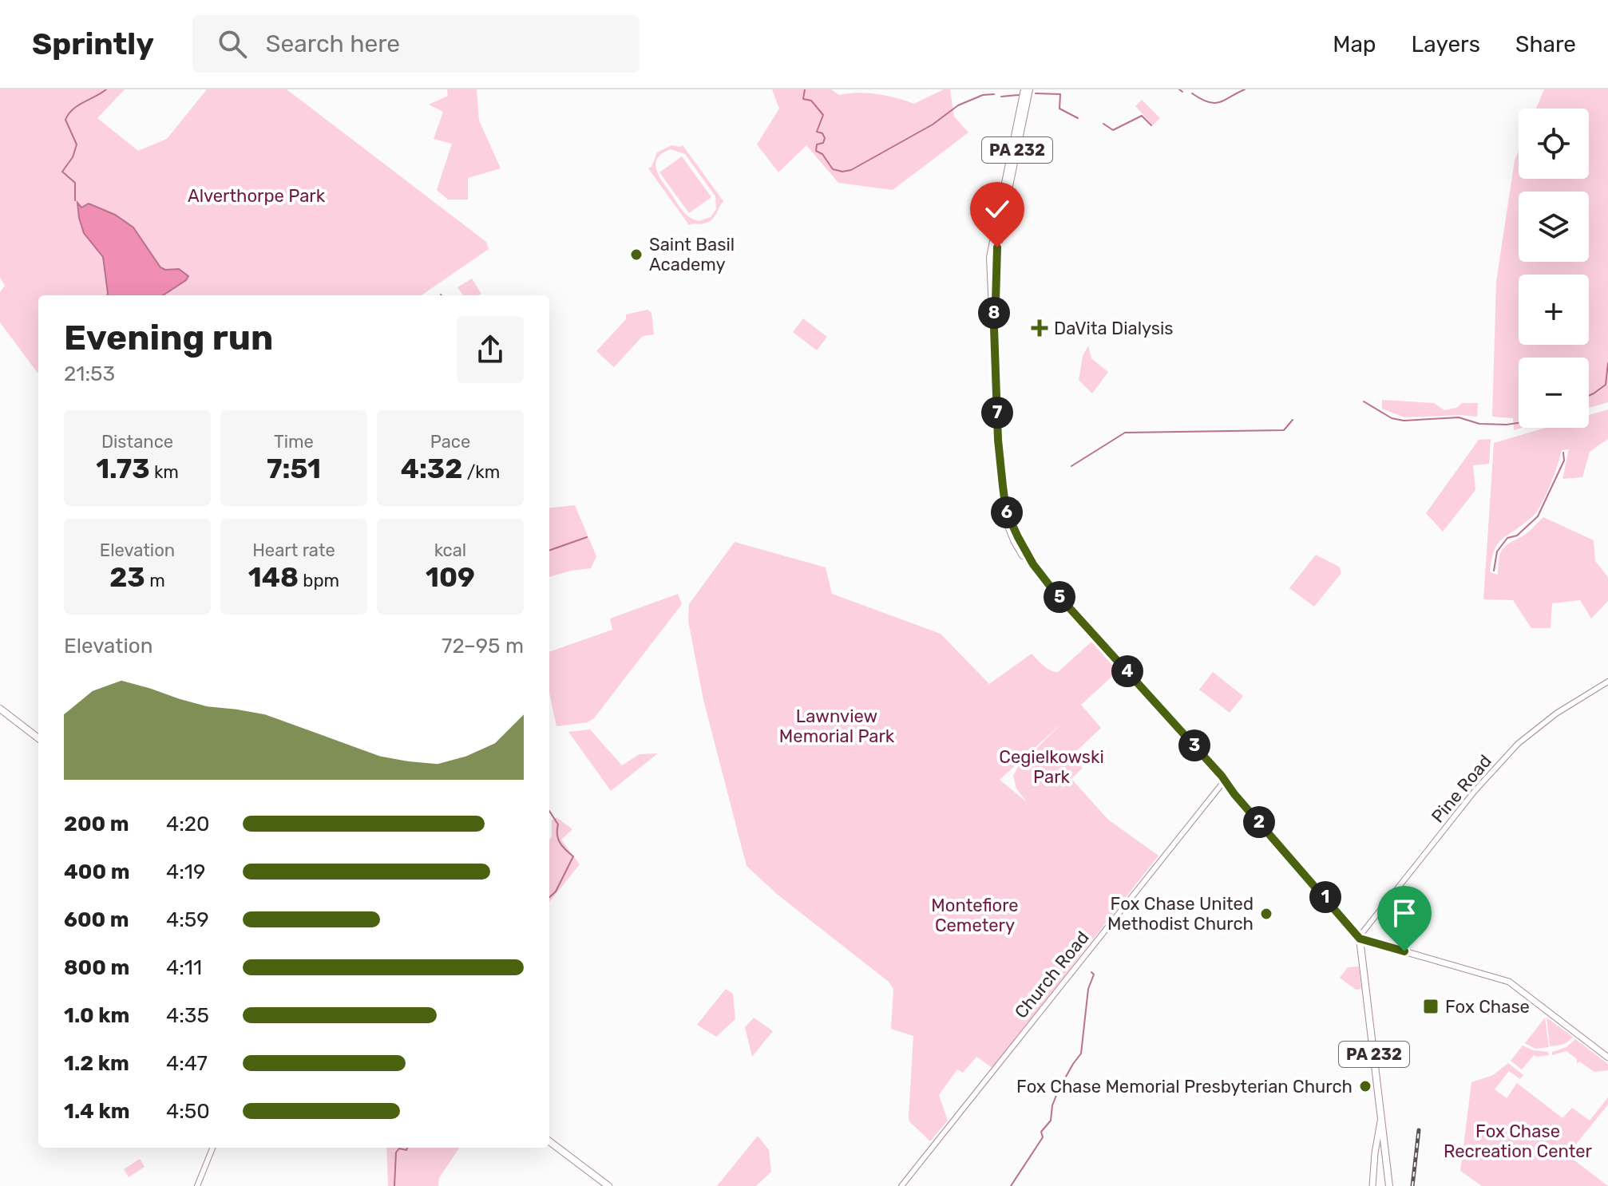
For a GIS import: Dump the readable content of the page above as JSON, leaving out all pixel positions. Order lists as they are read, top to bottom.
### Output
{
  "streets": {
    "main road": ["PA 232"],
    "street": ["Pine Road", "Church Road"]
  },
  "crossings": [
    ["PA 232", "Pine Road"],
    ["PA 232", "Church Road"]
  ],
  "parks": [
    "Alverthorpe Park",
    "Lawnview Memorial Park",
    "Cegielkowski Park",
    "Montefiore Cemetery",
    "Fox Chase Recreation Center"
  ],
  "places": {
    "other": ["Saint Basil Academy", "Fox Chase United Methodist Church", "Fox Chase Memorial Presbyterian Church"],
    "health": ["DaVita Dialysis"],
    "transit": ["Fox Chase"]
  },
  "page": {
    "header": "Sprintly",
    "search": "Search here",
    "nav": ["Map", "Layers", "Share"],
    "map_buttons": ["+", "−"],
    "heading": ["Evening run", "21:53"],
    "pins": [
      "8",
      "7",
      "6",
      "5",
      "4",
      "3",
      "2",
      "1"
    ],
    "stats": [
      ["Distance", "1.73 km"],
      ["Time", "7:51"],
      ["Pace", "4:32 /km"],
      ["Elevation", "23 m"],
      ["Heart rate", "148 bpm"],
      ["kcal", "109"]
    ],
    "chart": ["Elevation", "72–95 m"],
    "list": [
      {
        "name": "200 m",
        "note": "4:20"
      },
      {
        "name": "400 m",
        "note": "4:19"
      },
      {
        "name": "600 m",
        "note": "4:59"
      },
      {
        "name": "800 m",
        "note": "4:11"
      },
      {
        "name": "1.0 km",
        "note": "4:35"
      },
      {
        "name": "1.2 km",
        "note": "4:47"
      },
      {
        "name": "1.4 km",
        "note": "4:50"
      }
    ]
  }
}
